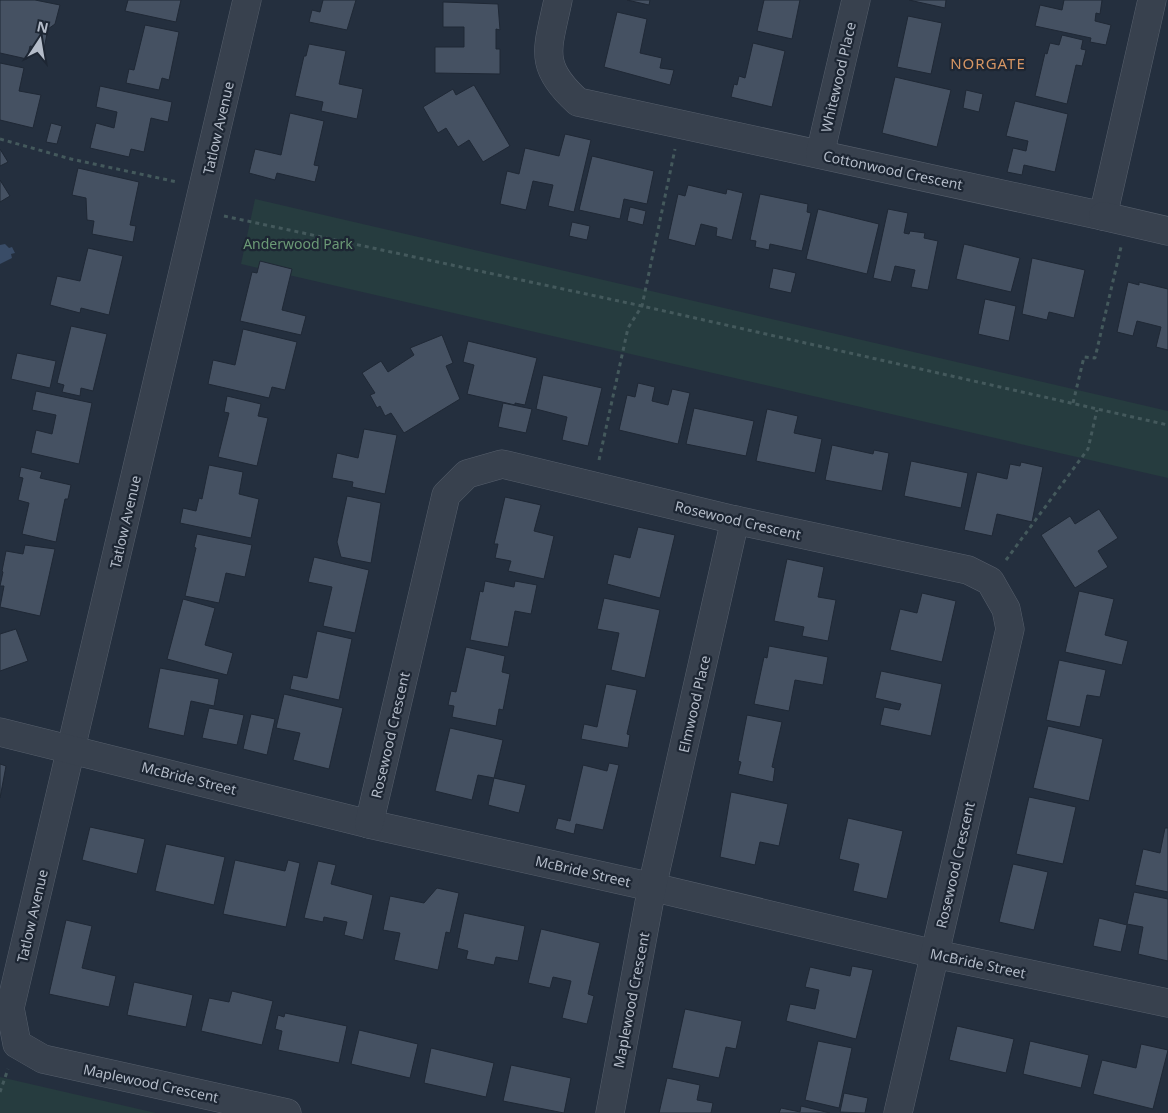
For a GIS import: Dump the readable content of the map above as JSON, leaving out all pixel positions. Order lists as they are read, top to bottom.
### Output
{
  "streets": {
    "street": [
      "Whitewood Place",
      "Tatlow Avenue",
      "Cottonwood Crescent",
      "Rosewood Crescent",
      "Elmwood Place",
      "McBride Street",
      "Maplewood Crescent"
    ]
  },
  "crossings": [
    ["Whitewood Place", "Cottonwood Crescent"],
    ["Tatlow Avenue", "McBride Street"],
    ["Tatlow Avenue", "Maplewood Crescent"],
    ["Rosewood Crescent", "Elmwood Place"],
    ["Rosewood Crescent", "McBride Street"],
    ["Elmwood Place", "McBride Street"],
    ["Elmwood Place", "Maplewood Crescent"],
    ["McBride Street", "Maplewood Crescent"]
  ],
  "districts": ["NORGATE"],
  "parks": ["Anderwood Park"],
  "north": "top"
}
